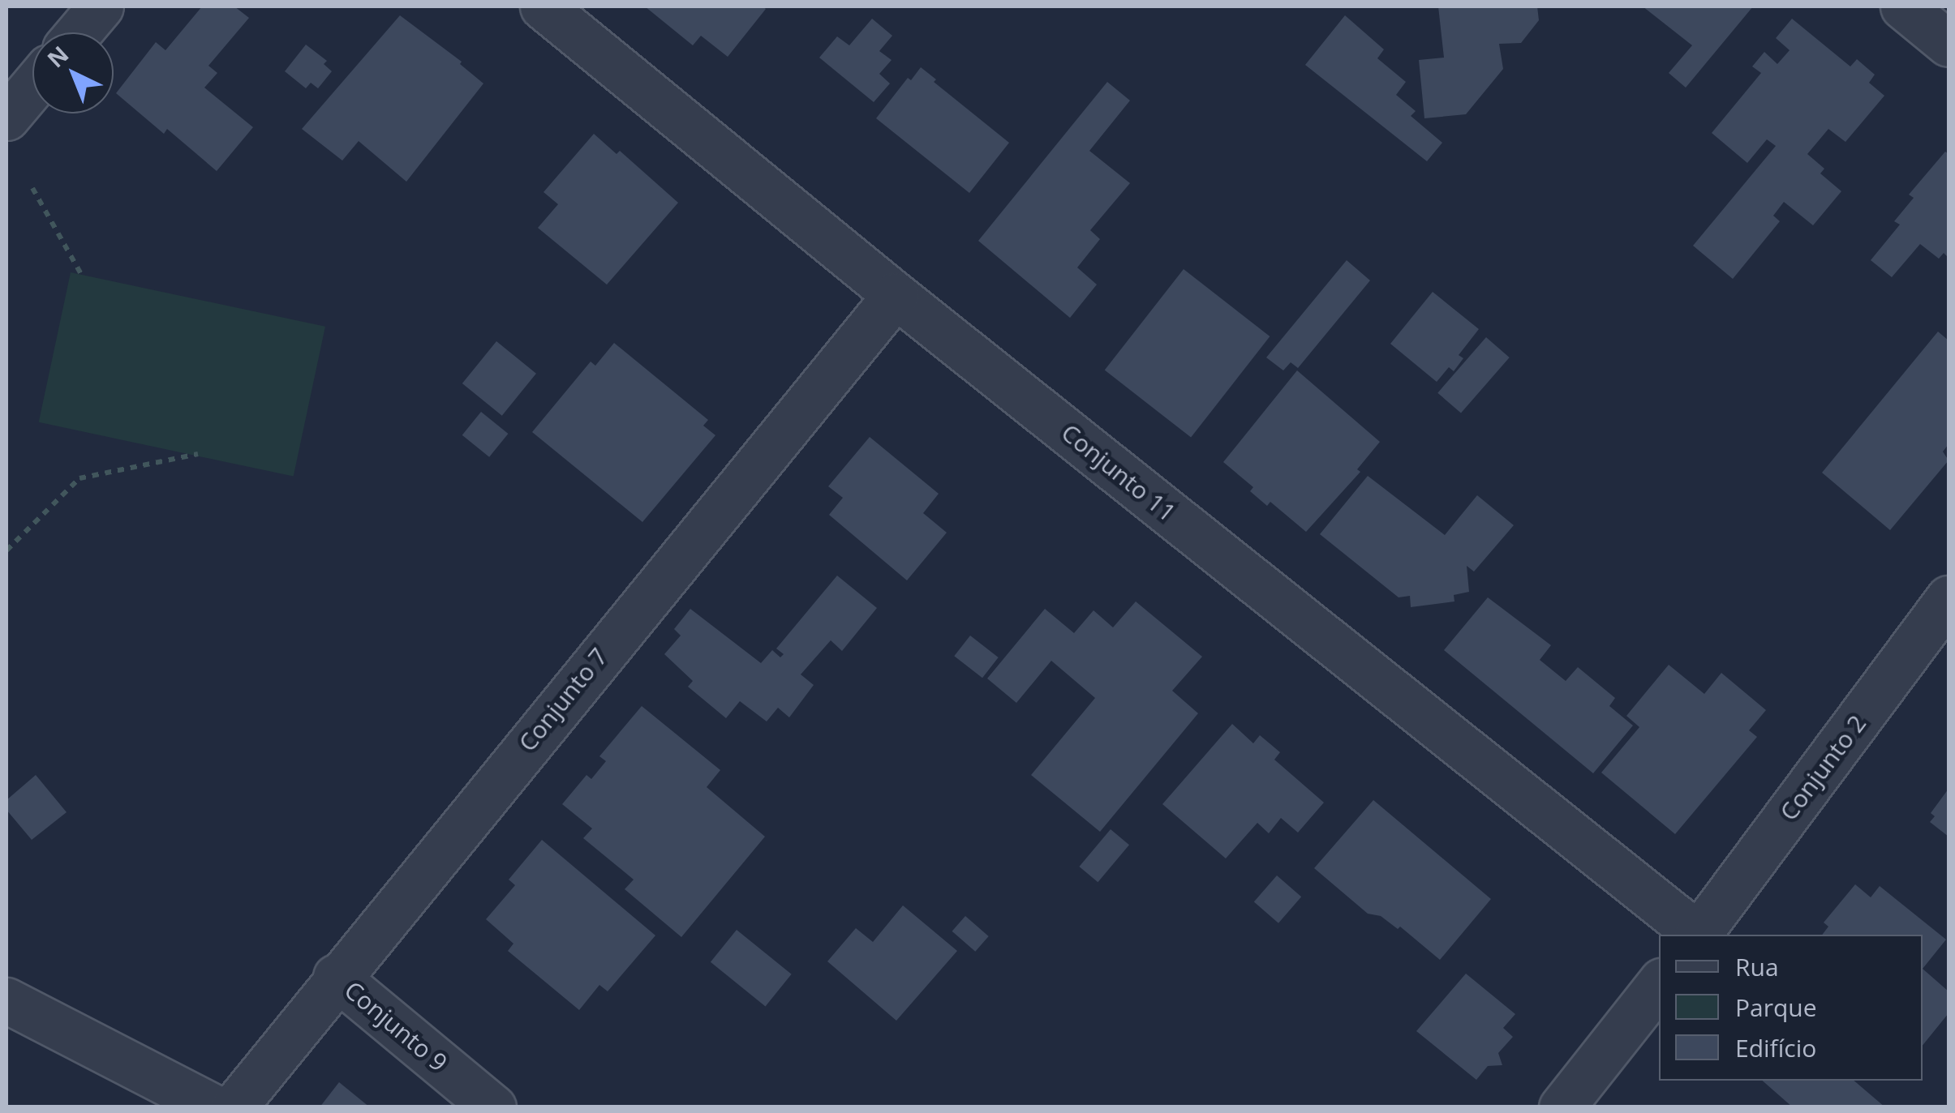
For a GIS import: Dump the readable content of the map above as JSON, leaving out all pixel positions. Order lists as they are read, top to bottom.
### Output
{
  "streets": {
    "street": [
      "Conjunto 11",
      "Conjunto 7",
      "Conjunto 2",
      "Conjunto 9"
    ]
  },
  "crossings": [
    ["Conjunto 11", "Conjunto 7"],
    ["Conjunto 7", "Conjunto 9"]
  ],
  "legend": ["Rua", "Parque", "Edifício"],
  "north": "top left"
}
